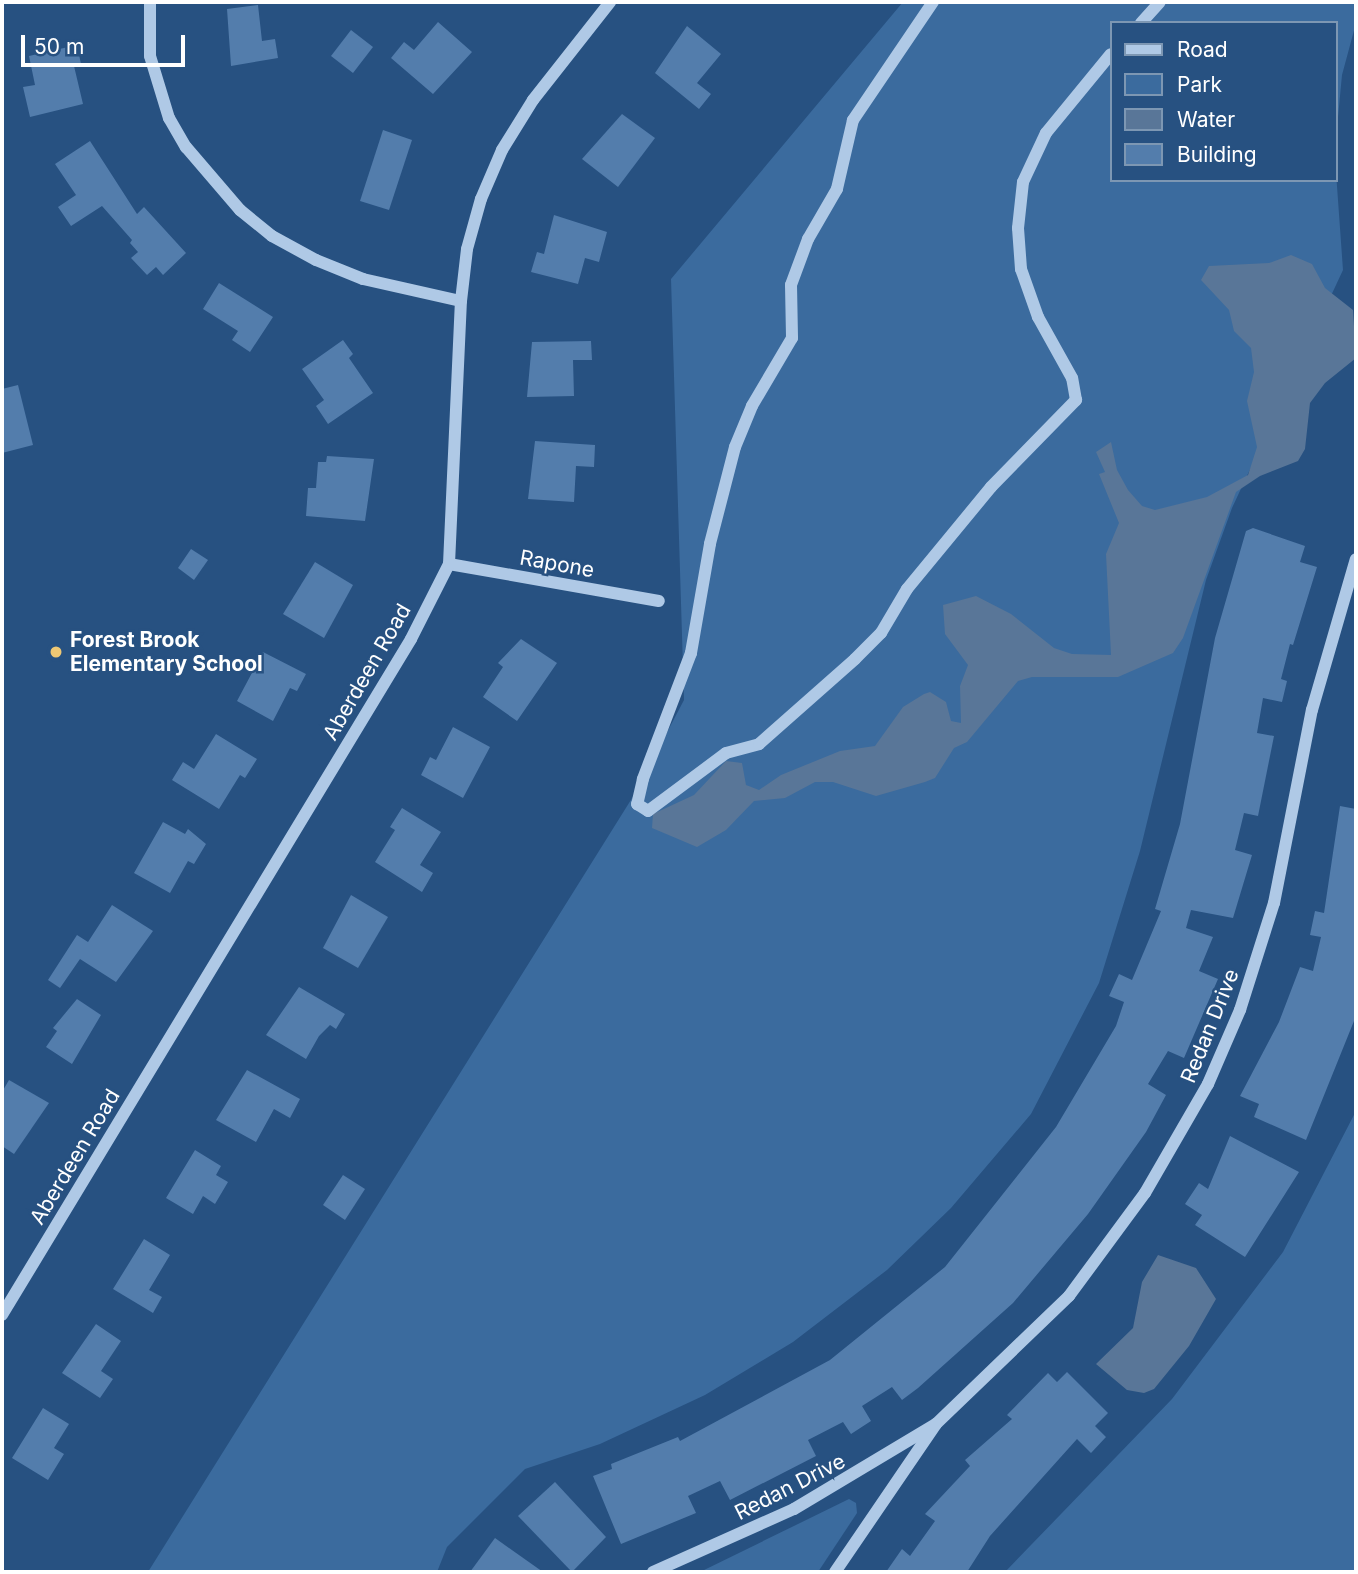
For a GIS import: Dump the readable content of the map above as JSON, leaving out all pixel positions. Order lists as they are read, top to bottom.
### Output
{
  "streets": {
    "street": ["Rapone", "Aberdeen Road", "Redan Drive"]
  },
  "crossings": [
    ["Rapone", "Aberdeen Road"]
  ],
  "places": ["Forest Brook Elementary School"],
  "legend": [
    "Road",
    "Park",
    "Water",
    "Building"
  ],
  "scale_bar": "50 m"
}
